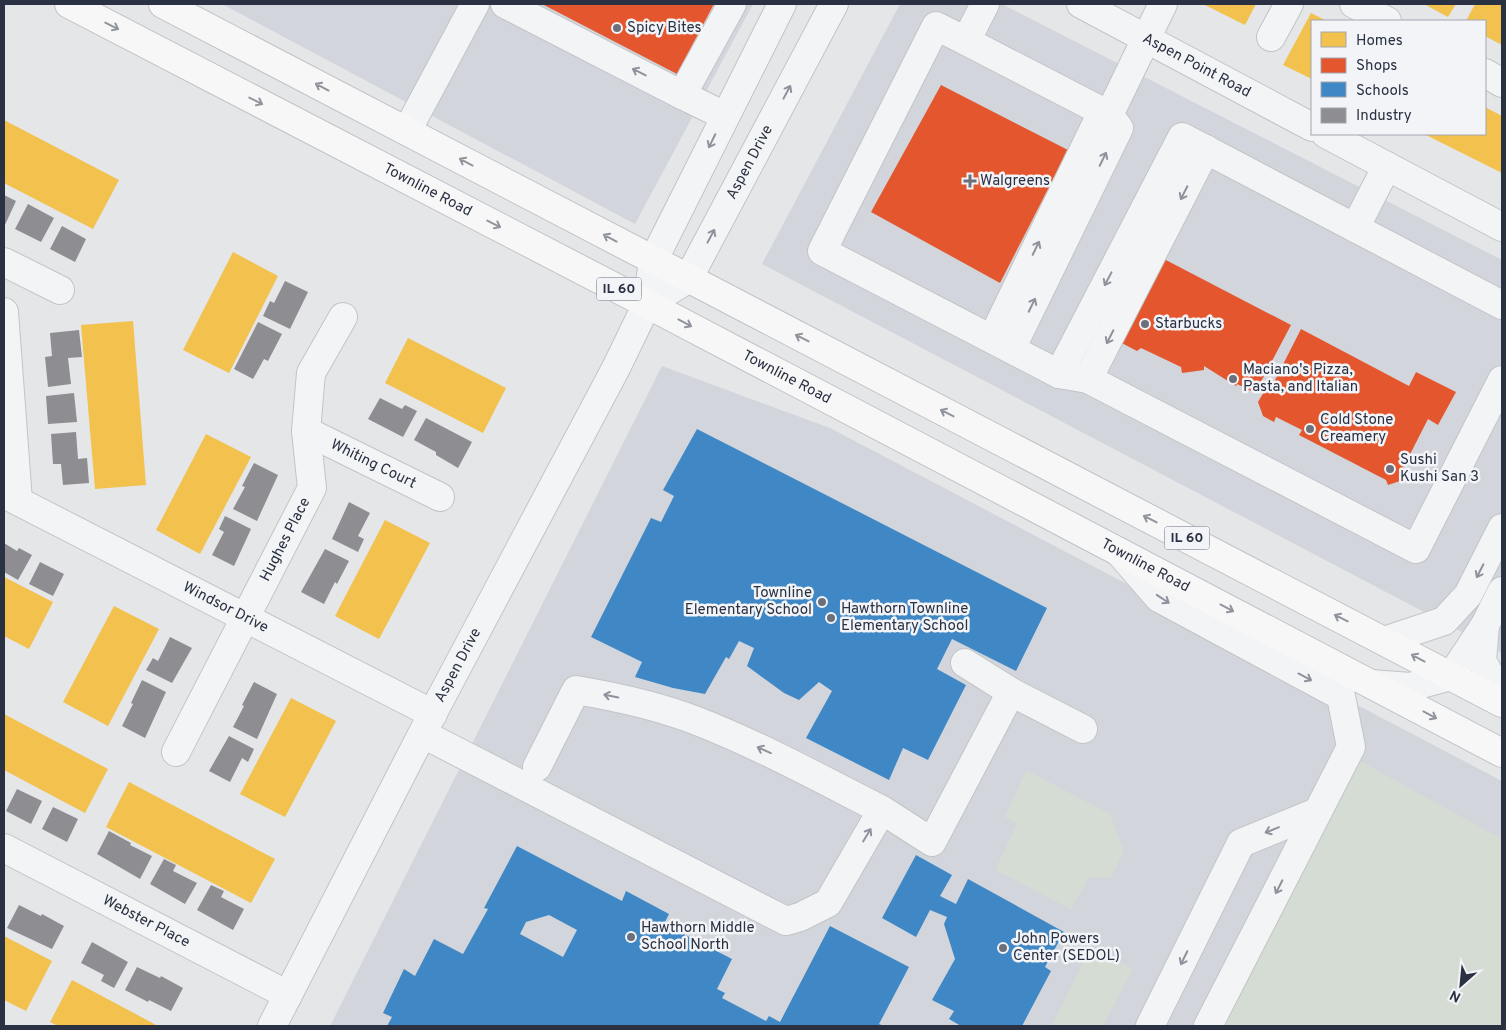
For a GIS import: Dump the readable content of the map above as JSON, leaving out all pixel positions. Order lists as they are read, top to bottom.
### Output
{
  "streets": {
    "main road": ["Townline Road", "IL 60"],
    "street": [
      "Aspen Point Road",
      "Aspen Drive",
      "Whiting Court",
      "Hughes Place",
      "Windsor Drive",
      "Webster Place"
    ]
  },
  "crossings": [
    ["Aspen Drive", "Townline Road"],
    ["Aspen Drive", "IL 60"],
    ["Aspen Drive", "Windsor Drive"],
    ["Aspen Drive", "Webster Place"],
    ["Whiting Court", "Hughes Place"],
    ["Hughes Place", "Windsor Drive"]
  ],
  "one_way": ["Windsor Drive"],
  "places": {
    "other": [
      "Spicy Bites",
      "Starbucks",
      "Maciano's Pizza, Pasta, and Italian",
      "Cold Stone Creamery",
      "Sushi Kushi San 3",
      "Townline Elementary School",
      "Hawthorn Townline Elementary School",
      "Hawthorn Middle School North",
      "John Powers Center (SEDOL)"
    ],
    "health": ["Walgreens"]
  },
  "legend": [
    "Homes",
    "Shops",
    "Schools",
    "Industry"
  ],
  "north": "bottom left"
}
